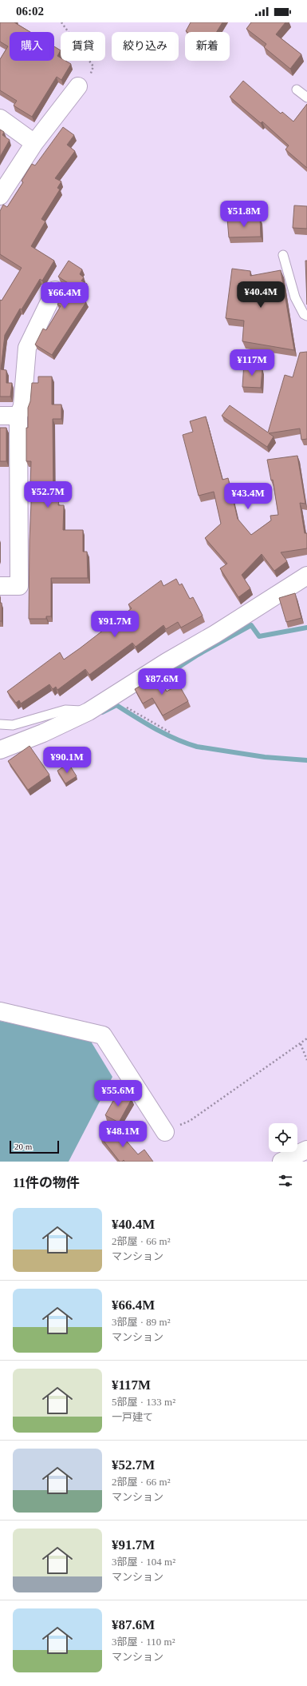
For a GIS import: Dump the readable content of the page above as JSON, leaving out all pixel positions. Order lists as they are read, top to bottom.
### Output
{
  "scale_bar": "20 m",
  "page": {
    "status": "06:02",
    "chip": [
      "購入",
      "賃貸",
      "絞り込み",
      "新着"
    ],
    "price": [
      "¥51.8M",
      "¥40.4M",
      "¥66.4M",
      "¥117M",
      "¥52.7M",
      "¥43.4M",
      "¥91.7M",
      "¥87.6M",
      "¥90.1M",
      "¥55.6M",
      "¥48.1M"
    ],
    "scale": "20 m",
    "heading": "11件の物件",
    "list": [
      {
        "name": "¥40.4M",
        "note": "2部屋 · 66 m² · マンション"
      },
      {
        "name": "¥66.4M",
        "note": "3部屋 · 89 m² · マンション"
      },
      {
        "name": "¥117M",
        "note": "5部屋 · 133 m² · 一戸建て"
      },
      {
        "name": "¥52.7M",
        "note": "2部屋 · 66 m² · マンション"
      },
      {
        "name": "¥91.7M",
        "note": "3部屋 · 104 m² · マンション"
      },
      {
        "name": "¥87.6M",
        "note": "3部屋 · 110 m² · マンション"
      }
    ]
  }
}
